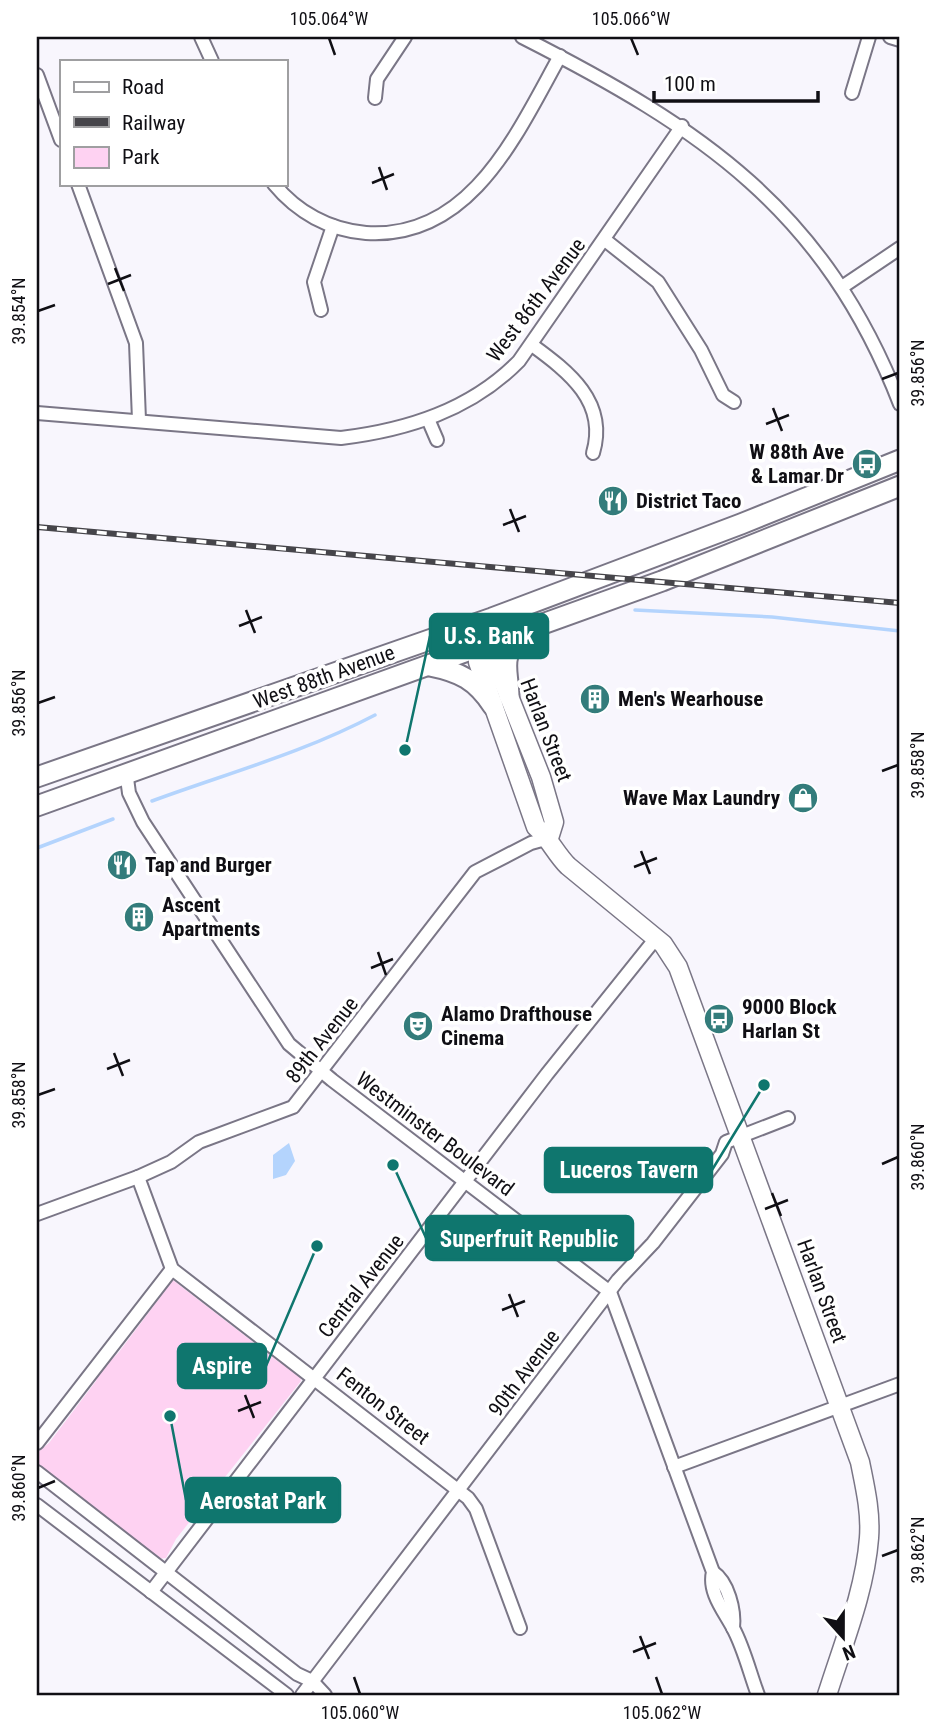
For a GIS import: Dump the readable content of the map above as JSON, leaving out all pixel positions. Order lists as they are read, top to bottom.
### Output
{
  "streets": {
    "main road": ["West 88th Avenue"],
    "street": [
      "West 86th Avenue",
      "Harlan Street",
      "89th Avenue",
      "Westminster Boulevard",
      "Central Avenue",
      "90th Avenue",
      "Fenton Street"
    ]
  },
  "crossings": [
    ["West 88th Avenue", "Harlan Street"],
    ["West 88th Avenue", "Westminster Boulevard"],
    ["Harlan Street", "89th Avenue"],
    ["Harlan Street", "Central Avenue"],
    ["Harlan Street", "90th Avenue"],
    ["89th Avenue", "Westminster Boulevard"],
    ["Westminster Boulevard", "Central Avenue"],
    ["Westminster Boulevard", "90th Avenue"],
    ["Central Avenue", "Fenton Street"],
    ["90th Avenue", "Fenton Street"]
  ],
  "places": {
    "bus stop": ["W 88th Ave & Lamar Dr", "9000 Block Harlan St"],
    "restaurant": ["District Taco", "Tap and Burger"],
    "building": ["Men's Wearhouse", "Ascent Apartments"],
    "other": [
      "U.S. Bank",
      "Luceros Tavern",
      "Superfruit Republic",
      "Aspire",
      "Aerostat Park"
    ],
    "shop": ["Wave Max Laundry"],
    "theatre": ["Alamo Drafthouse Cinema"]
  },
  "legend": ["Road", "Railway", "Park"],
  "scale_bar": "100 m",
  "north": "bottom",
  "coordinates": [
    "105.064°W",
    "105.066°W",
    "39.854°N",
    "39.856°N",
    "39.858°N",
    "39.860°N",
    "39.862°N",
    "105.060°W",
    "105.062°W"
  ]
}
